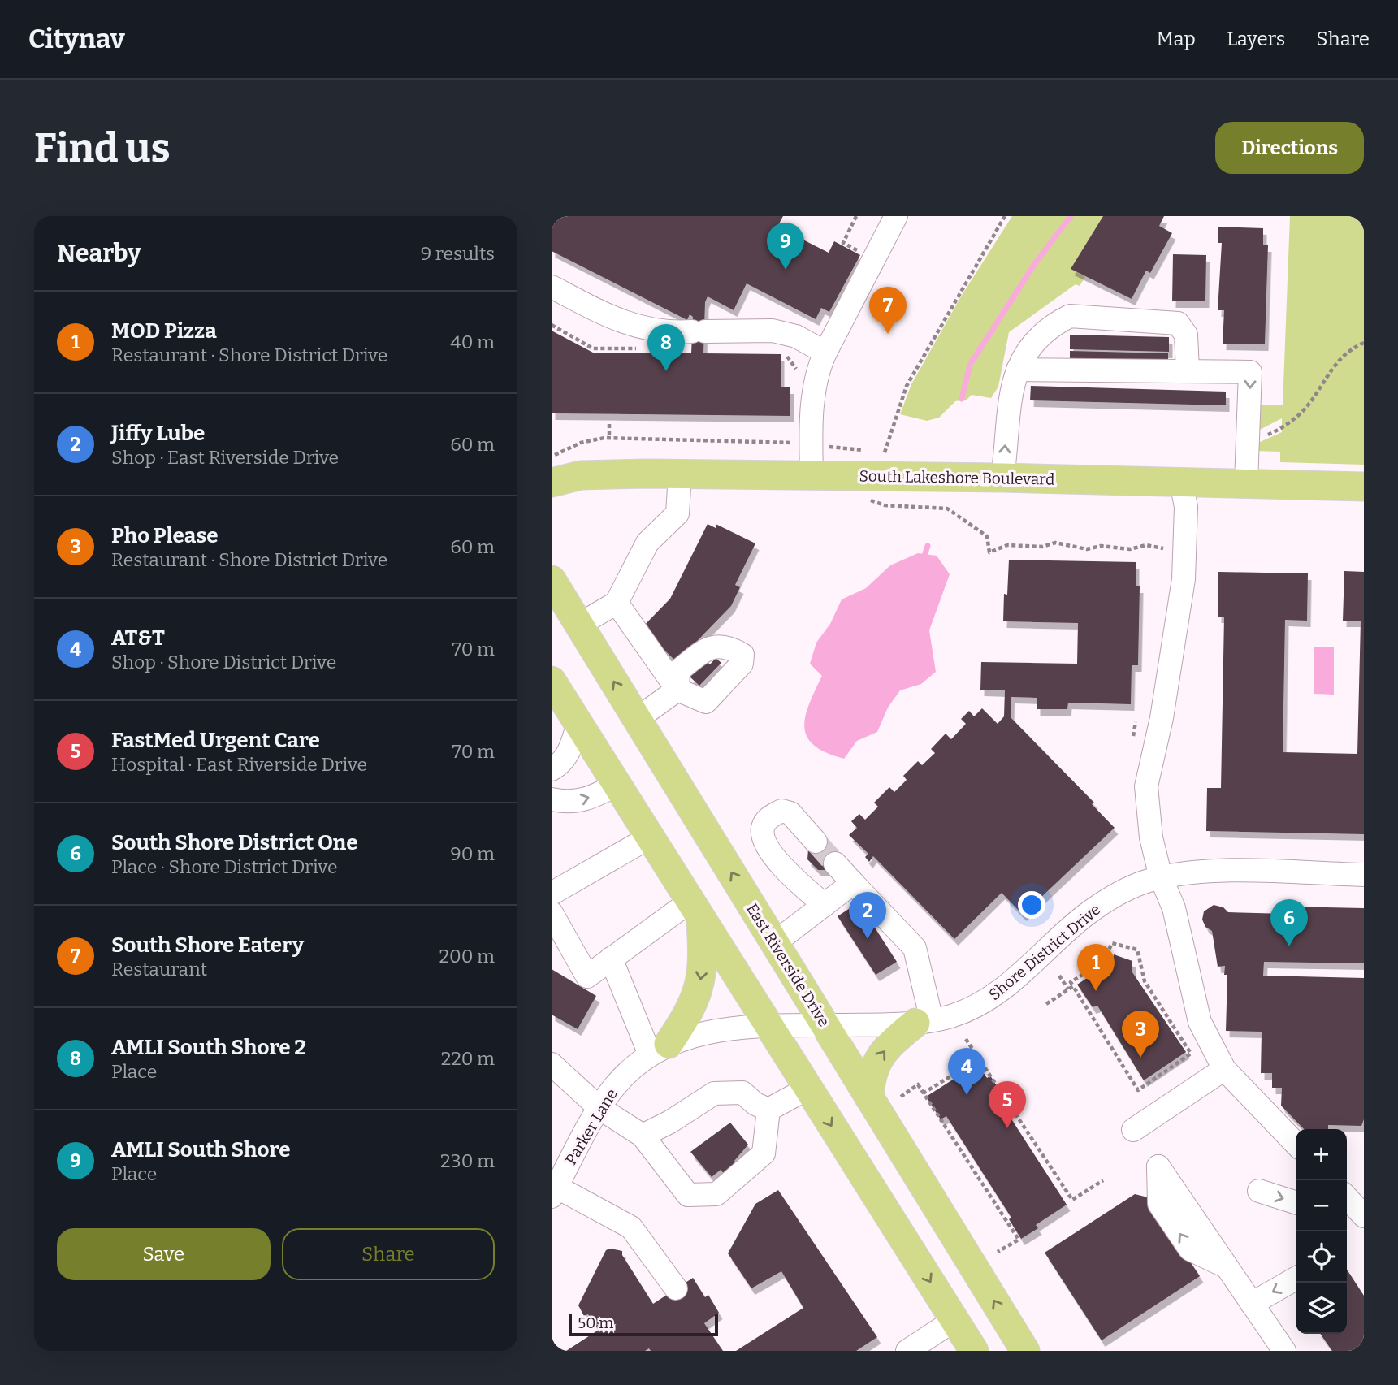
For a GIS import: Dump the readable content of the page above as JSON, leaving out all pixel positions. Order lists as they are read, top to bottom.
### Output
{
  "streets": {
    "main road": ["South Lakeshore Boulevard", "East Riverside Drive"],
    "street": ["Shore District Drive", "Parker Lane"]
  },
  "crossings": [
    ["Shore District Drive", "East Riverside Drive"],
    ["Shore District Drive", "Parker Lane"]
  ],
  "scale_bar": "50 m",
  "page": {
    "header": "Citynav",
    "nav": ["Map", "Layers", "Share"],
    "buttons": [
      "Directions",
      ["Save", "Share"]
    ],
    "title": "Find us",
    "heading": ["Nearby", "9 results"],
    "pins": [
      "9",
      "7",
      "8",
      "2",
      "6",
      "1",
      "3",
      "4",
      "5"
    ],
    "list": [
      {
        "mark": "1",
        "name": "MOD Pizza",
        "note": "Restaurant · Shore District Drive",
        "value": "40 m"
      },
      {
        "mark": "2",
        "name": "Jiffy Lube",
        "note": "Shop · East Riverside Drive",
        "value": "60 m"
      },
      {
        "mark": "3",
        "name": "Pho Please",
        "note": "Restaurant · Shore District Drive",
        "value": "60 m"
      },
      {
        "mark": "4",
        "name": "AT&T",
        "note": "Shop · Shore District Drive",
        "value": "70 m"
      },
      {
        "mark": "5",
        "name": "FastMed Urgent Care",
        "note": "Hospital · East Riverside Drive",
        "value": "70 m"
      },
      {
        "mark": "6",
        "name": "South Shore District One",
        "note": "Place · Shore District Drive",
        "value": "90 m"
      },
      {
        "mark": "7",
        "name": "South Shore Eatery",
        "note": "Restaurant",
        "value": "200 m"
      },
      {
        "mark": "8",
        "name": "AMLI South Shore 2",
        "note": "Place",
        "value": "220 m"
      },
      {
        "mark": "9",
        "name": "AMLI South Shore",
        "note": "Place",
        "value": "230 m"
      }
    ],
    "map_buttons": ["+", "−"],
    "scale": "50 m"
  }
}
